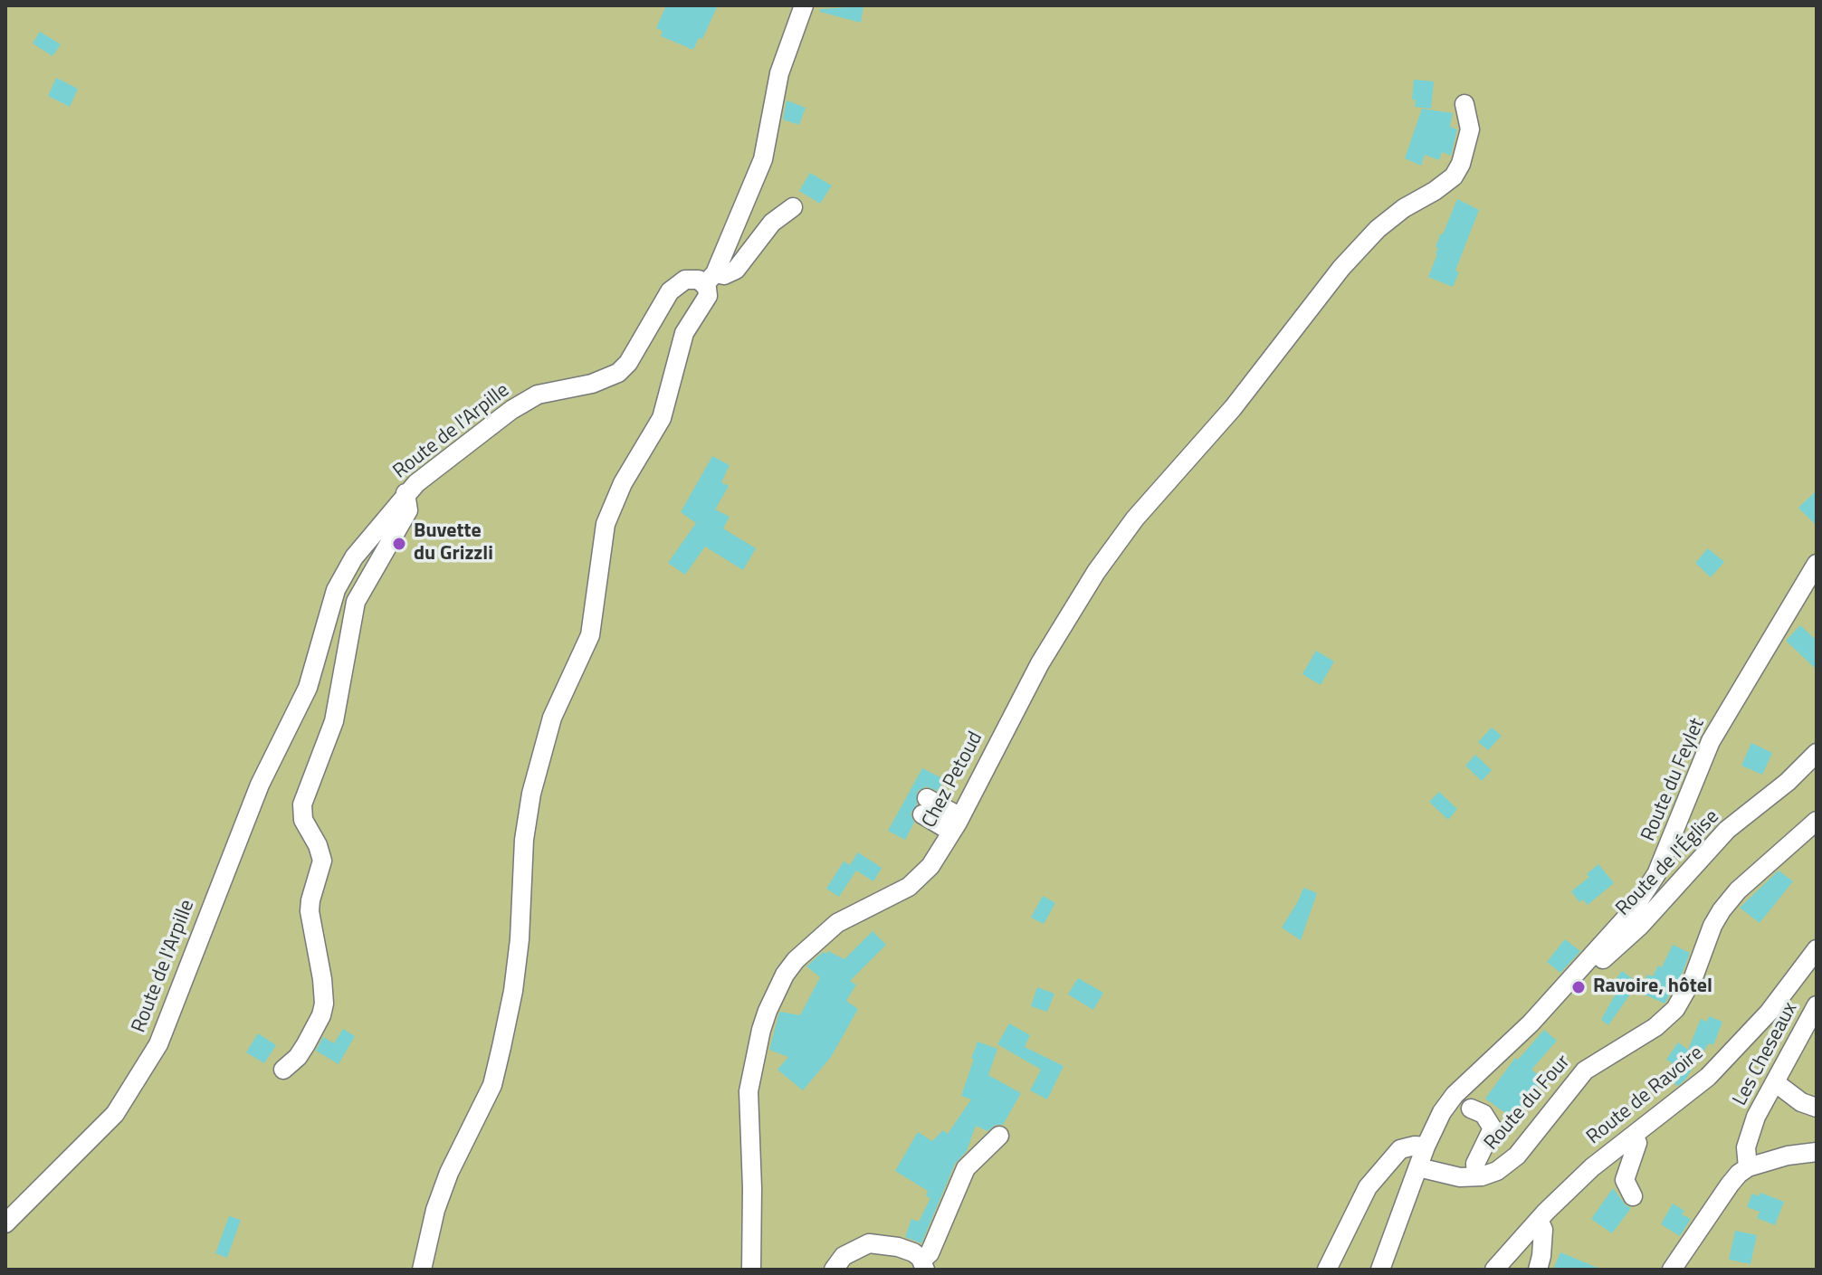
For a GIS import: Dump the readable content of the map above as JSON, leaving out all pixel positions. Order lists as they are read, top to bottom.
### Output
{
  "streets": {
    "street": [
      "Route de l'Arpille",
      "Chez Petoud",
      "Route du Feylet",
      "Route de l'Église",
      "Les Cheseaux",
      "Route de Ravoire",
      "Route du Four"
    ]
  },
  "crossings": [
    ["Route du Feylet", "Route de l'Église"]
  ],
  "places": ["Buvette du Grizzli", "Ravoire, hôtel"]
}
